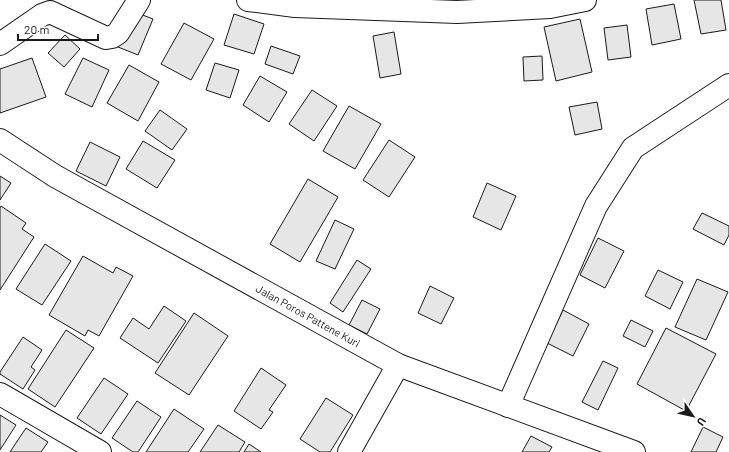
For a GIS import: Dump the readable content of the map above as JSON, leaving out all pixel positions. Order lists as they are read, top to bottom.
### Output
{
  "streets": {
    "street": ["Jalan Poros Pattene Kuri"]
  },
  "scale_bar": "20 m",
  "north": "bottom right"
}
